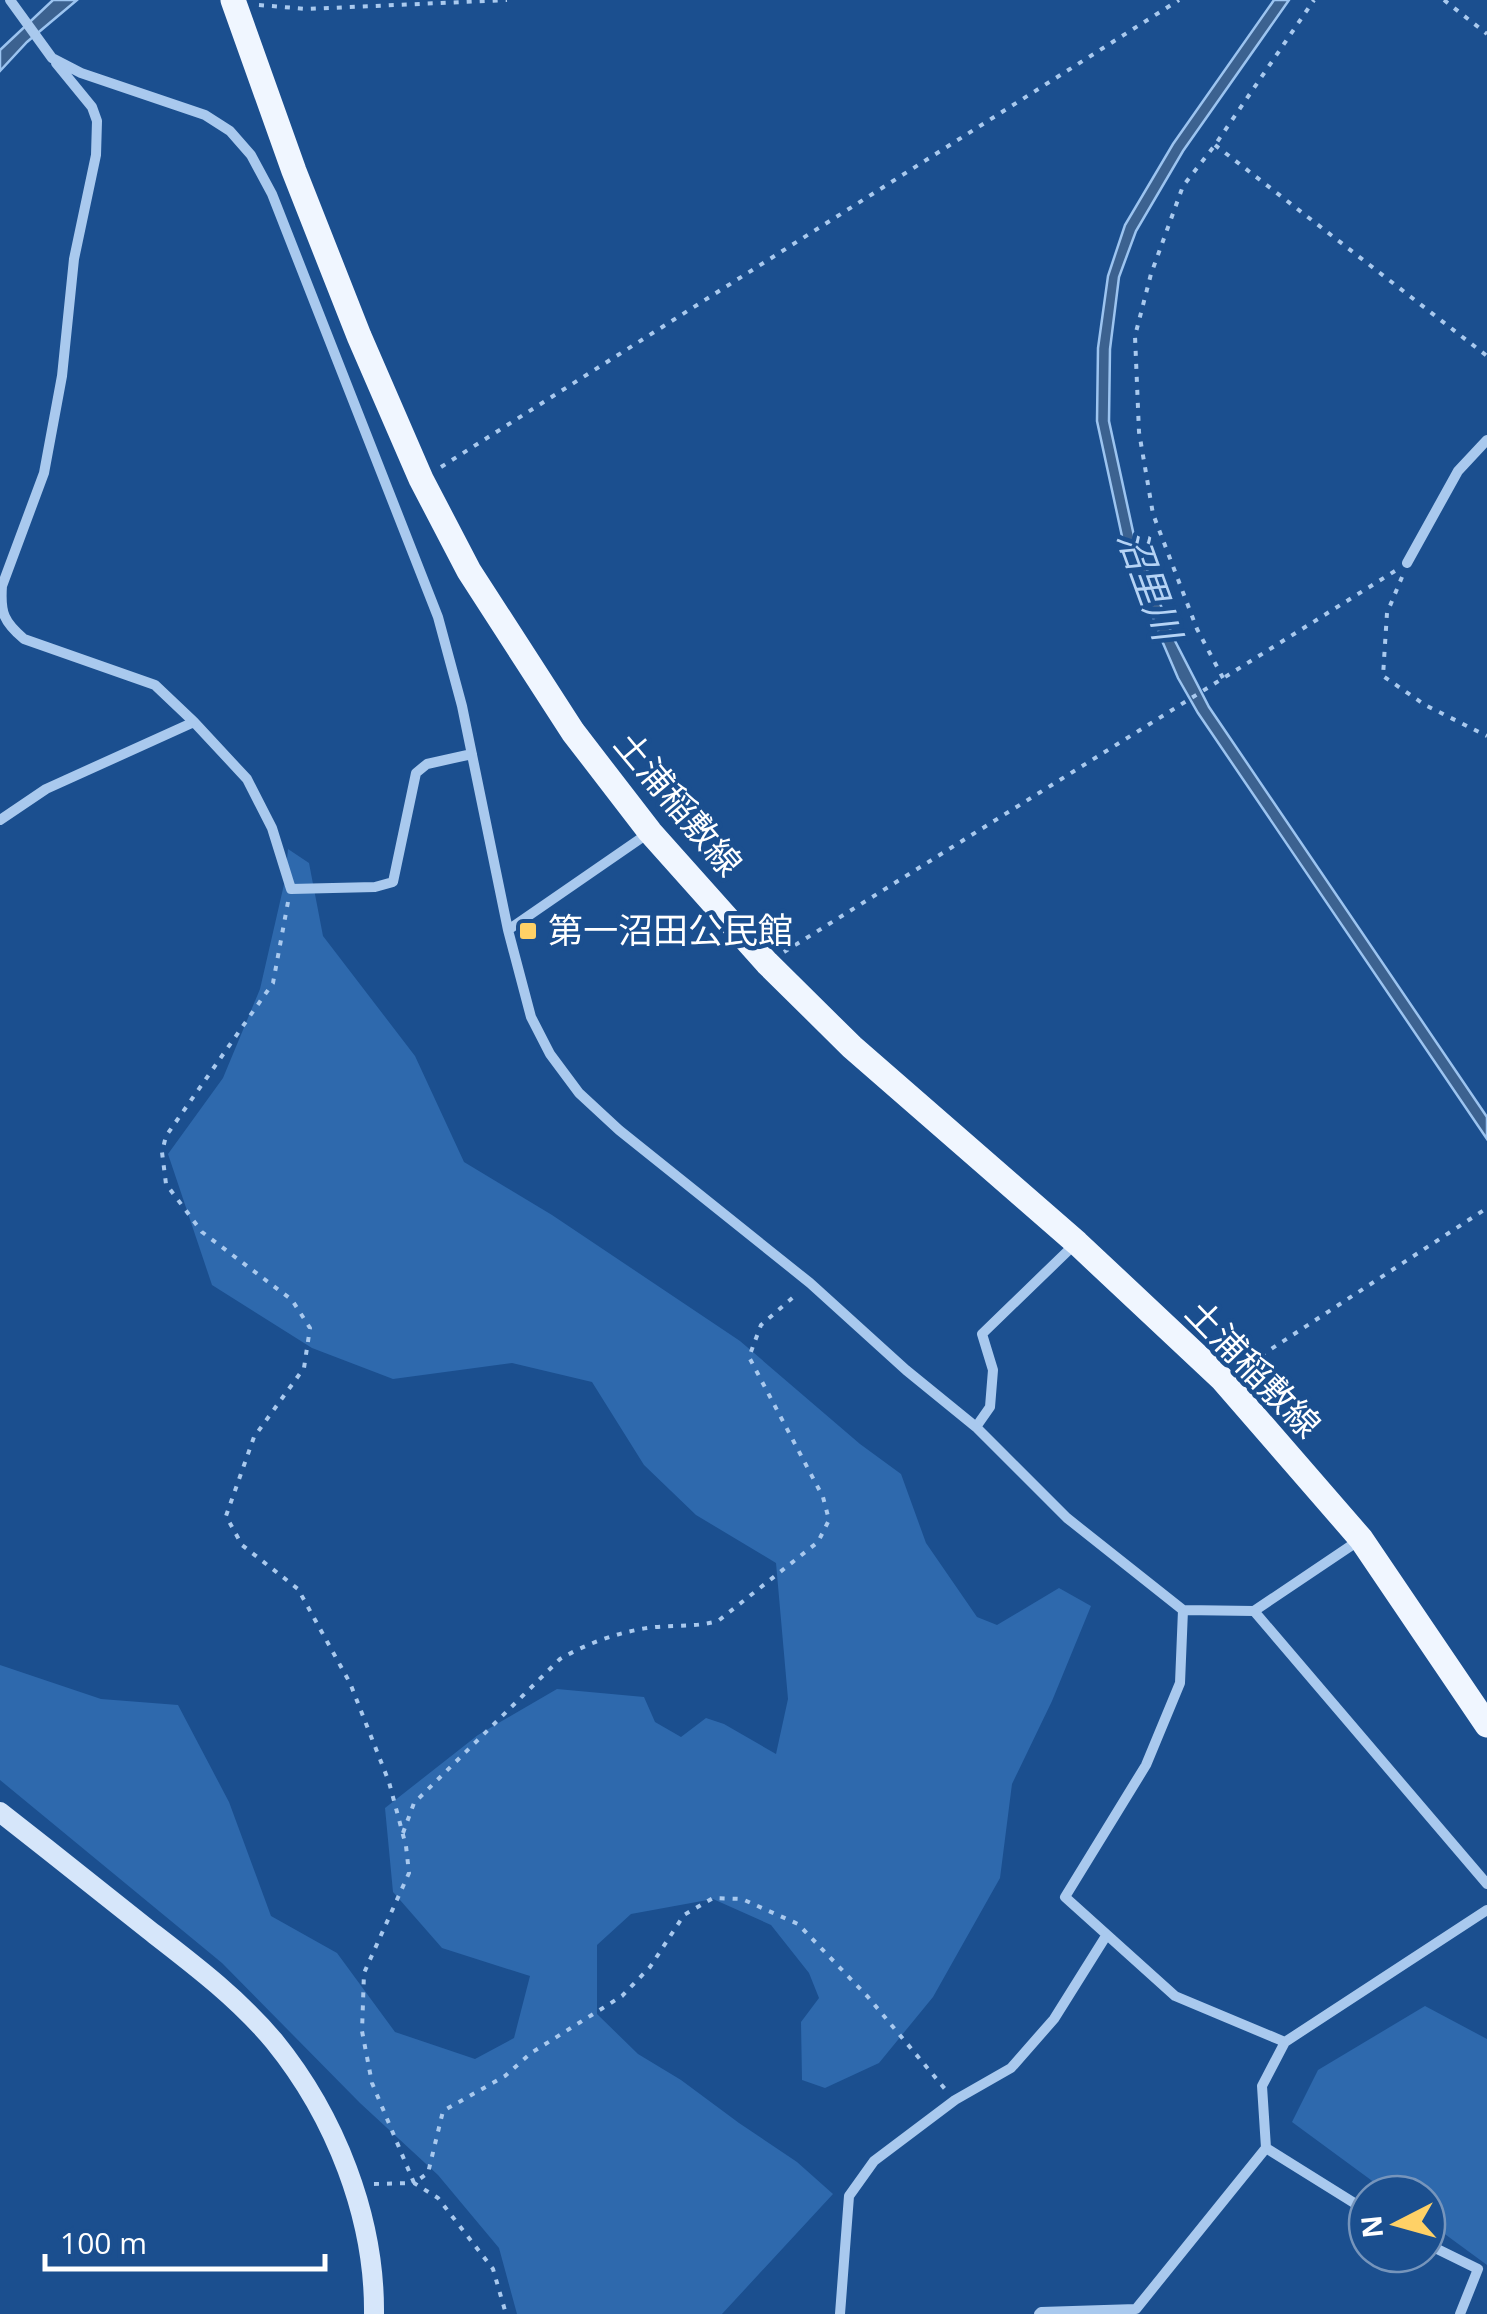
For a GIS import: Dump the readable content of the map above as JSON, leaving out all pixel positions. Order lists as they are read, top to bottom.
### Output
{
  "streets": {
    "main road": ["土浦稲敷線"]
  },
  "water": ["沼里川"],
  "places": {
    "transit": ["第一沼田公民館"]
  },
  "scale_bar": "100 m",
  "north": "left"
}
